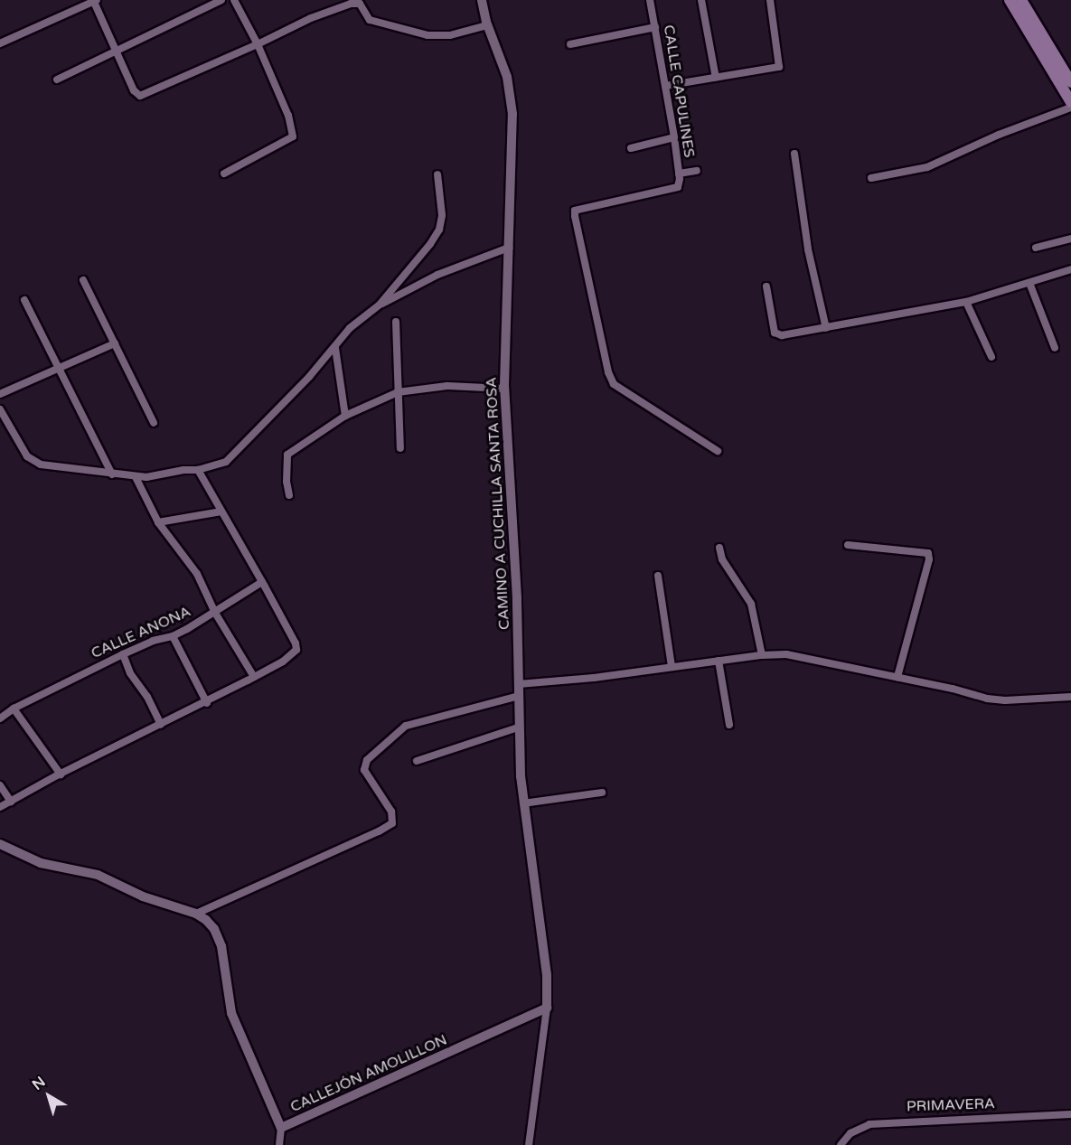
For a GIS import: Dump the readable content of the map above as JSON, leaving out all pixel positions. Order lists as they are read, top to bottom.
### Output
{
  "streets": {
    "street": [
      "CALLE CAPULINES",
      "CAMINO A CUCHILLA SANTA ROSA",
      "CALLE ANONA",
      "CALLEJÓN AMOLILLON",
      "PRIMAVERA"
    ]
  },
  "crossings": [
    ["CAMINO A CUCHILLA SANTA ROSA", "CALLEJÓN AMOLILLON"]
  ],
  "north": "top left"
}
